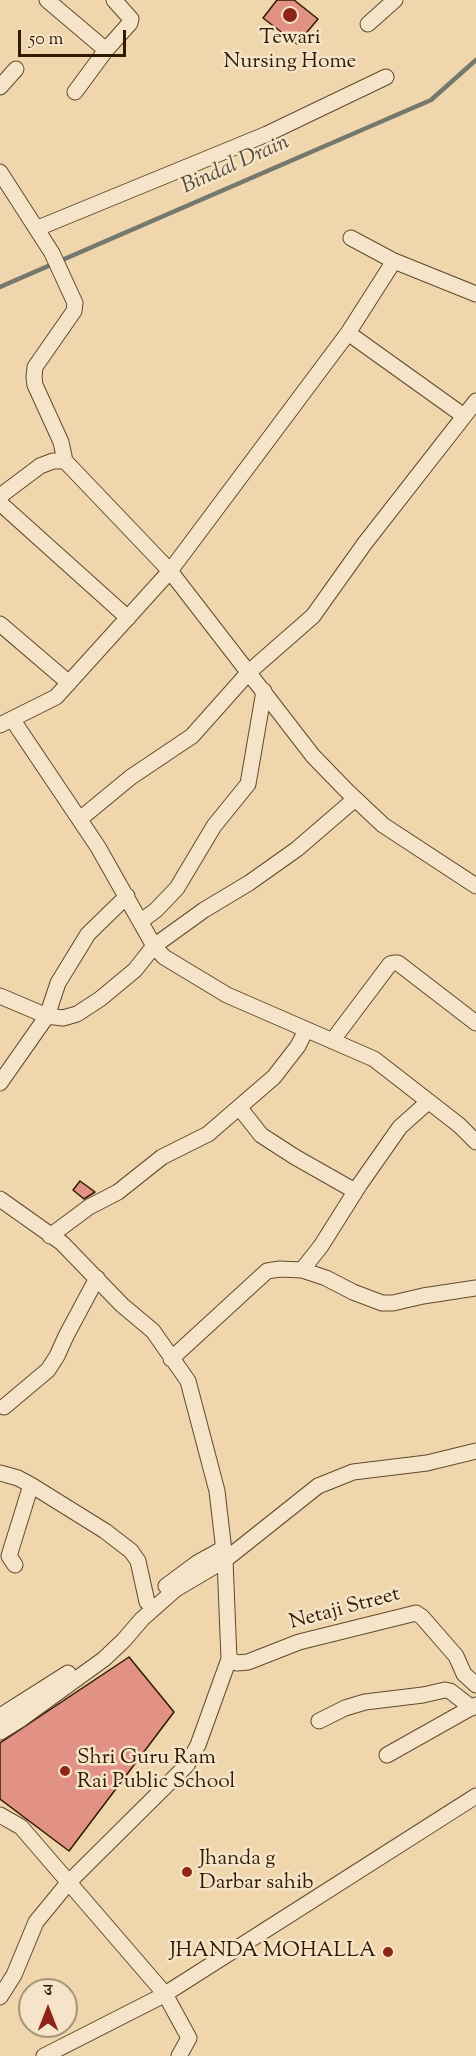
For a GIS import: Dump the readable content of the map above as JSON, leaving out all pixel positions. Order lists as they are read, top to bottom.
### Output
{
  "streets": {
    "street": ["Netaji Street"]
  },
  "water": ["Bindal Drain"],
  "places": [
    "Tewari Nursing Home",
    "Shri Guru Ram Rai Public School",
    "Jhanda g Darbar sahib",
    "JHANDA MOHALLA"
  ],
  "scale_bar": "50 m",
  "north": "top"
}
